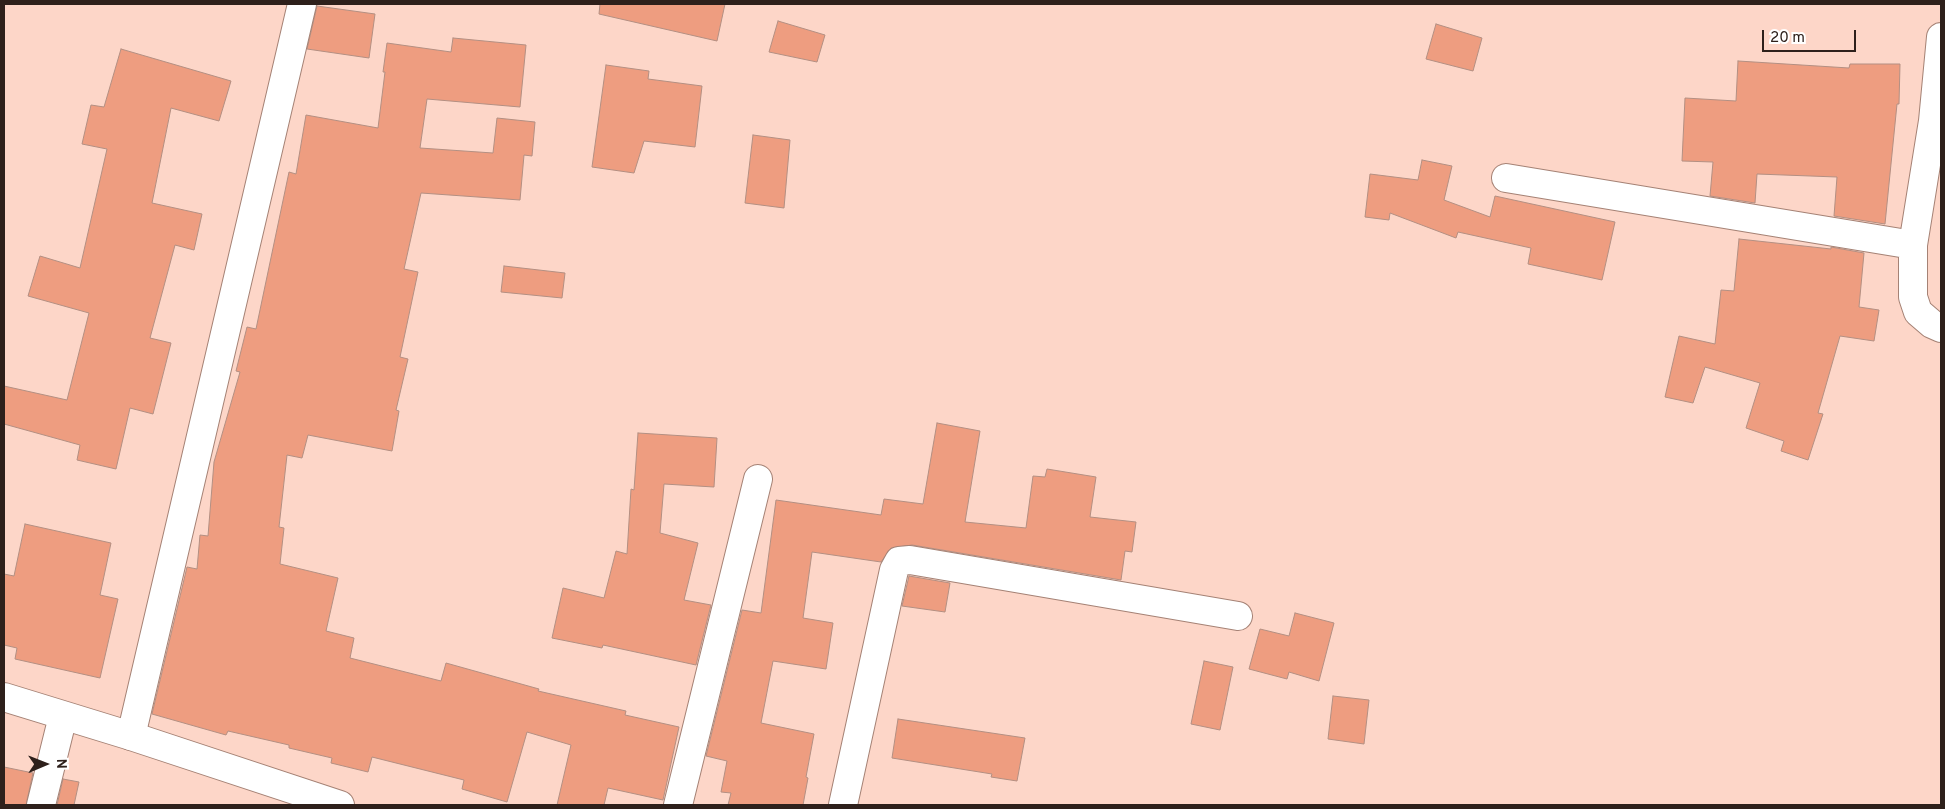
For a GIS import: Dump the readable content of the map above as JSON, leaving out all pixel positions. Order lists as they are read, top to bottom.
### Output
{
  "scale_bar": "20 m",
  "north": "right"
}
